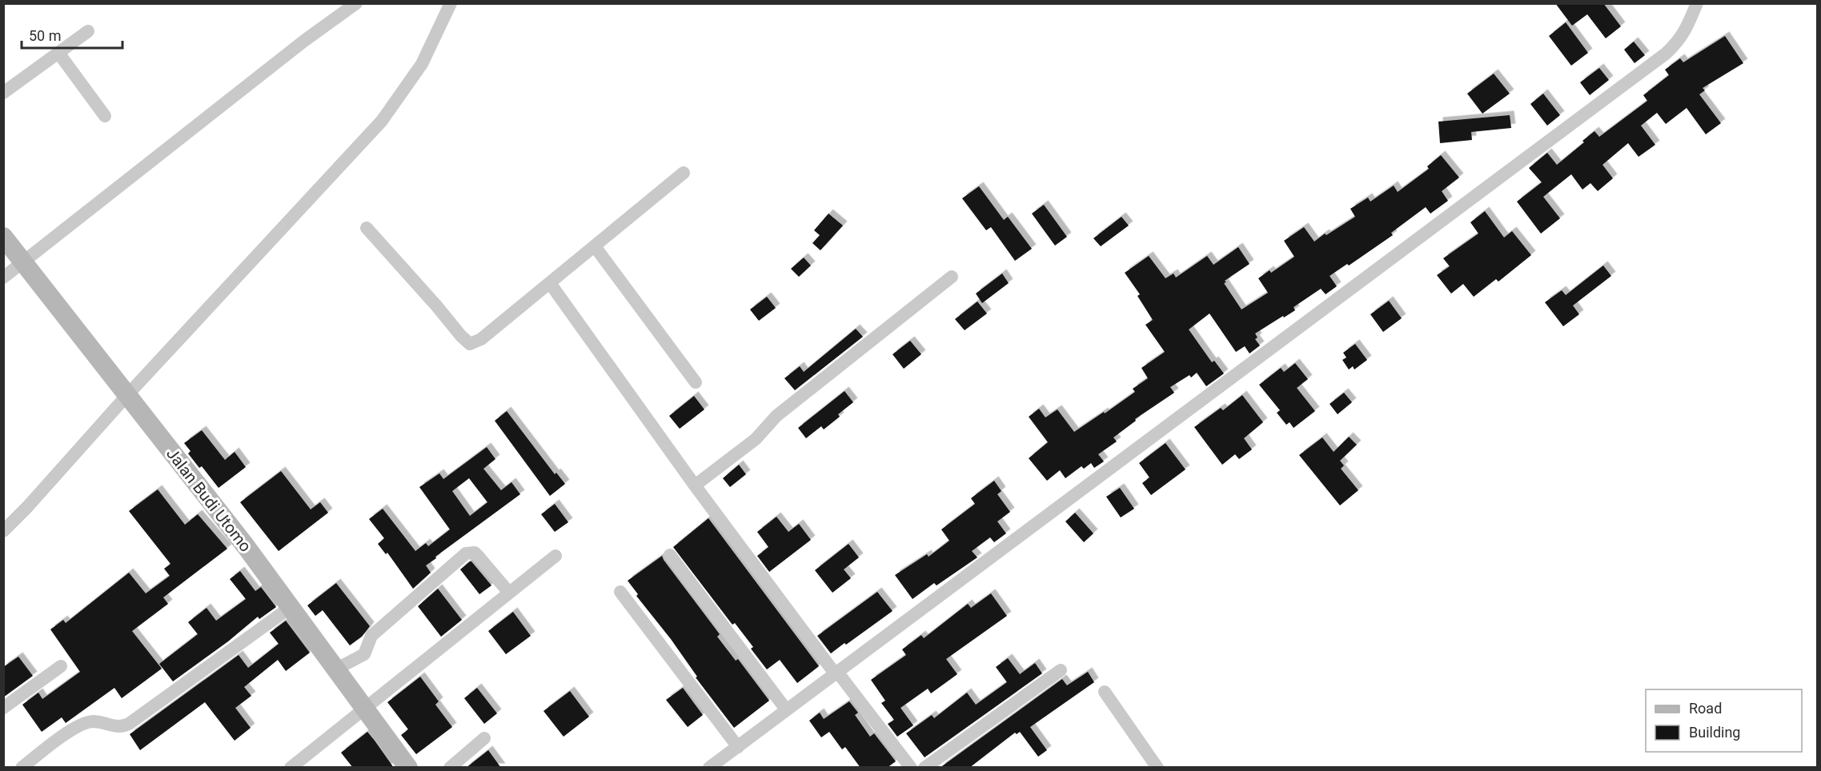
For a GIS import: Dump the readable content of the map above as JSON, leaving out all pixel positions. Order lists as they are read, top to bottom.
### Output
{
  "streets": {
    "street": ["Jalan Budi Utomo"]
  },
  "legend": ["Road", "Building"],
  "scale_bar": "50 m"
}
